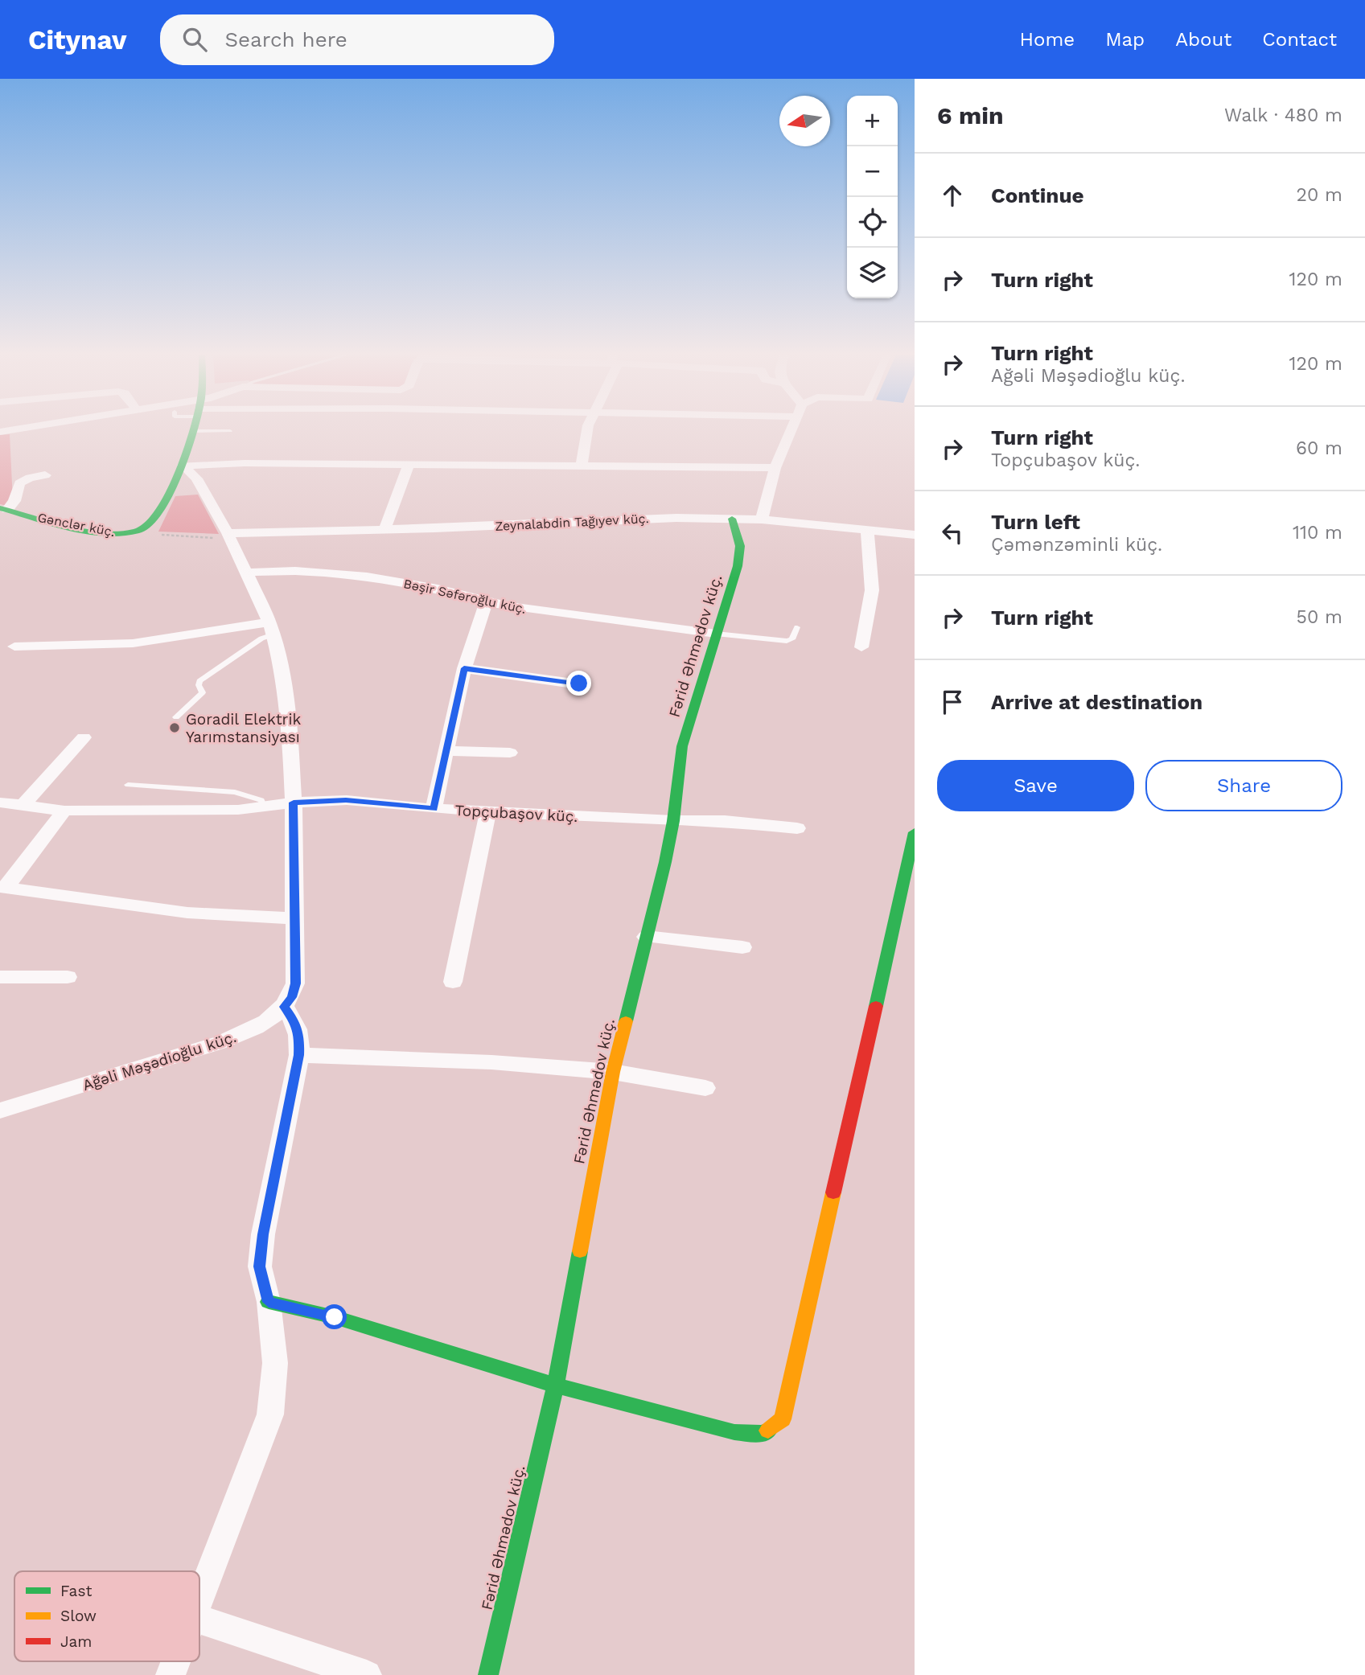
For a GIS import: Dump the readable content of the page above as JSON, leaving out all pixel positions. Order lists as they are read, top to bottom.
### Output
{
  "streets": {
    "street": [
      "Zeynalabdin Tağıyev küç.",
      "Gənclər küç.",
      "Bəşir Səfəroğlu küç.",
      "Fərid Əhmədov küç.",
      "Topçubaşov küç.",
      "Ağəli Məşədioğlu küç."
    ]
  },
  "crossings": [
    ["Zeynalabdin Tağıyev küç.", "Fərid Əhmədov küç."],
    ["Zeynalabdin Tağıyev küç.", "Ağəli Məşədioğlu küç."],
    ["Bəşir Səfəroğlu küç.", "Fərid Əhmədov küç."],
    ["Bəşir Səfəroğlu küç.", "Ağəli Məşədioğlu küç."],
    ["Fərid Əhmədov küç.", "Topçubaşov küç."],
    ["Topçubaşov küç.", "Ağəli Məşədioğlu küç."]
  ],
  "places": ["Goradil Elektrik Yarımstansiyası"],
  "legend": ["Fast", "Slow", "Jam"],
  "north": "left",
  "page": {
    "header": "Citynav",
    "search": "Search here",
    "nav": [
      "Home",
      "Map",
      "About",
      "Contact"
    ],
    "heading": ["6 min", "Walk · 480 m"],
    "map_buttons": ["+", "−"],
    "list": [
      ["Continue", "20 m"],
      ["Turn right", "120 m"],
      ["Turn right", "Ağəli Məşədioğlu küç.", "120 m"],
      ["Turn right", "Topçubaşov küç.", "60 m"],
      ["Turn left", "Çəmənzəminli küç.", "110 m"],
      ["Turn right", "50 m"],
      "Arrive at destination"
    ],
    "buttons": ["Save", "Share"]
  }
}
